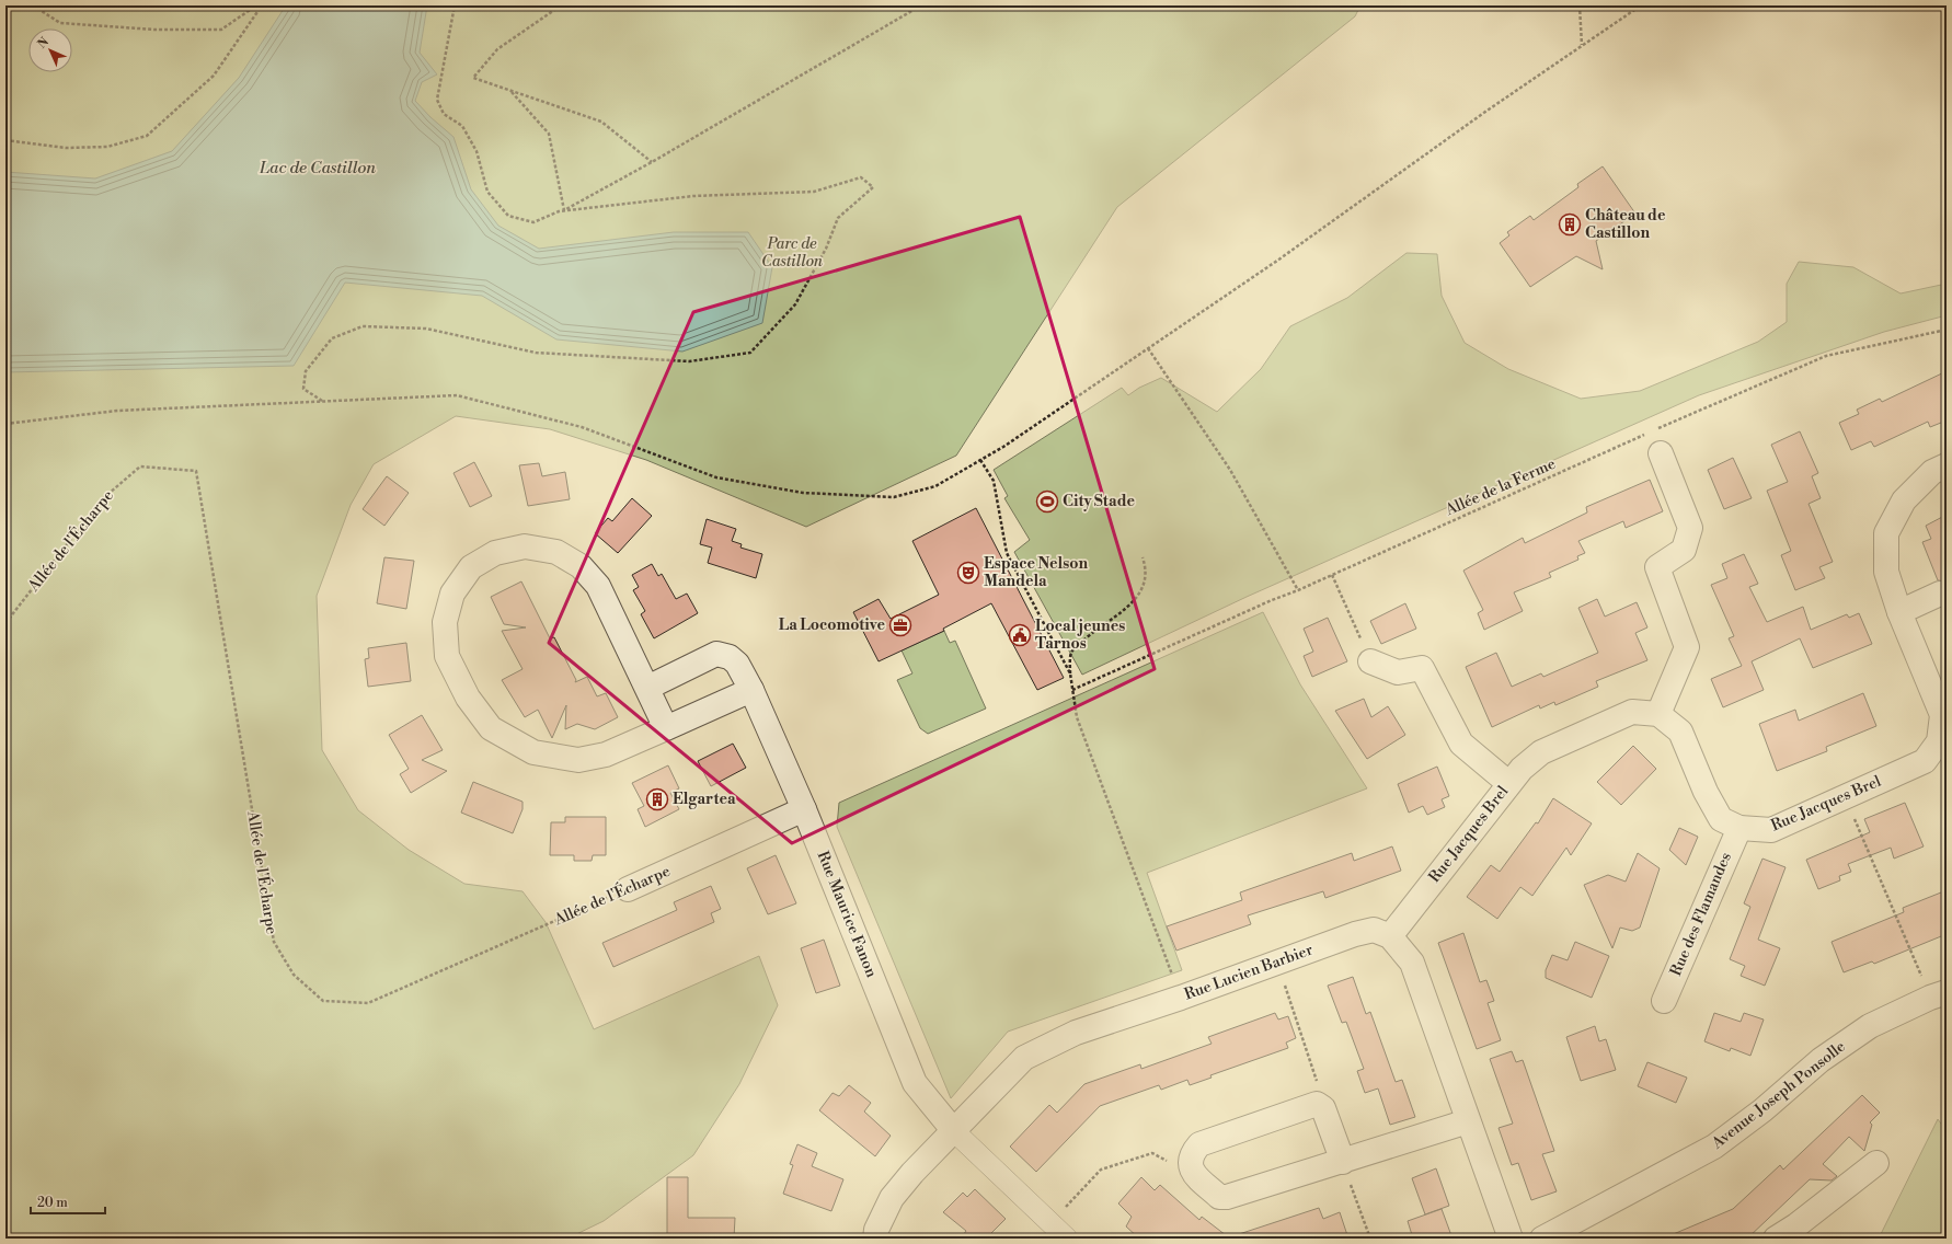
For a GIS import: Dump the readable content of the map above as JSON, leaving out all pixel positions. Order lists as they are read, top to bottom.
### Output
{
  "streets": {
    "street": [
      "Allée de l'Écharpe",
      "Rue Jacques Brel",
      "Rue Maurice Fanon",
      "Rue des Flamandes",
      "Rue Lucien Barbier",
      "Avenue Joseph Ponsolle"
    ],
    "path": ["Allée de la Ferme"]
  },
  "crossings": [
    ["Allée de l'Écharpe", "Rue Maurice Fanon"],
    ["Rue Jacques Brel", "Rue des Flamandes"],
    ["Rue Jacques Brel", "Rue Lucien Barbier"],
    ["Rue Maurice Fanon", "Rue Lucien Barbier"]
  ],
  "water": ["Lac de Castillon"],
  "parks": ["Parc de Castillon"],
  "places": {
    "building": ["Château de Castillon", "Elgartea"],
    "sports": ["City Stade"],
    "theatre": ["Espace Nelson Mandela"],
    "office": ["La Locomotive"],
    "public building": ["Local jeunes Tarnos"]
  },
  "scale_bar": "20 m",
  "north": "top left"
}
